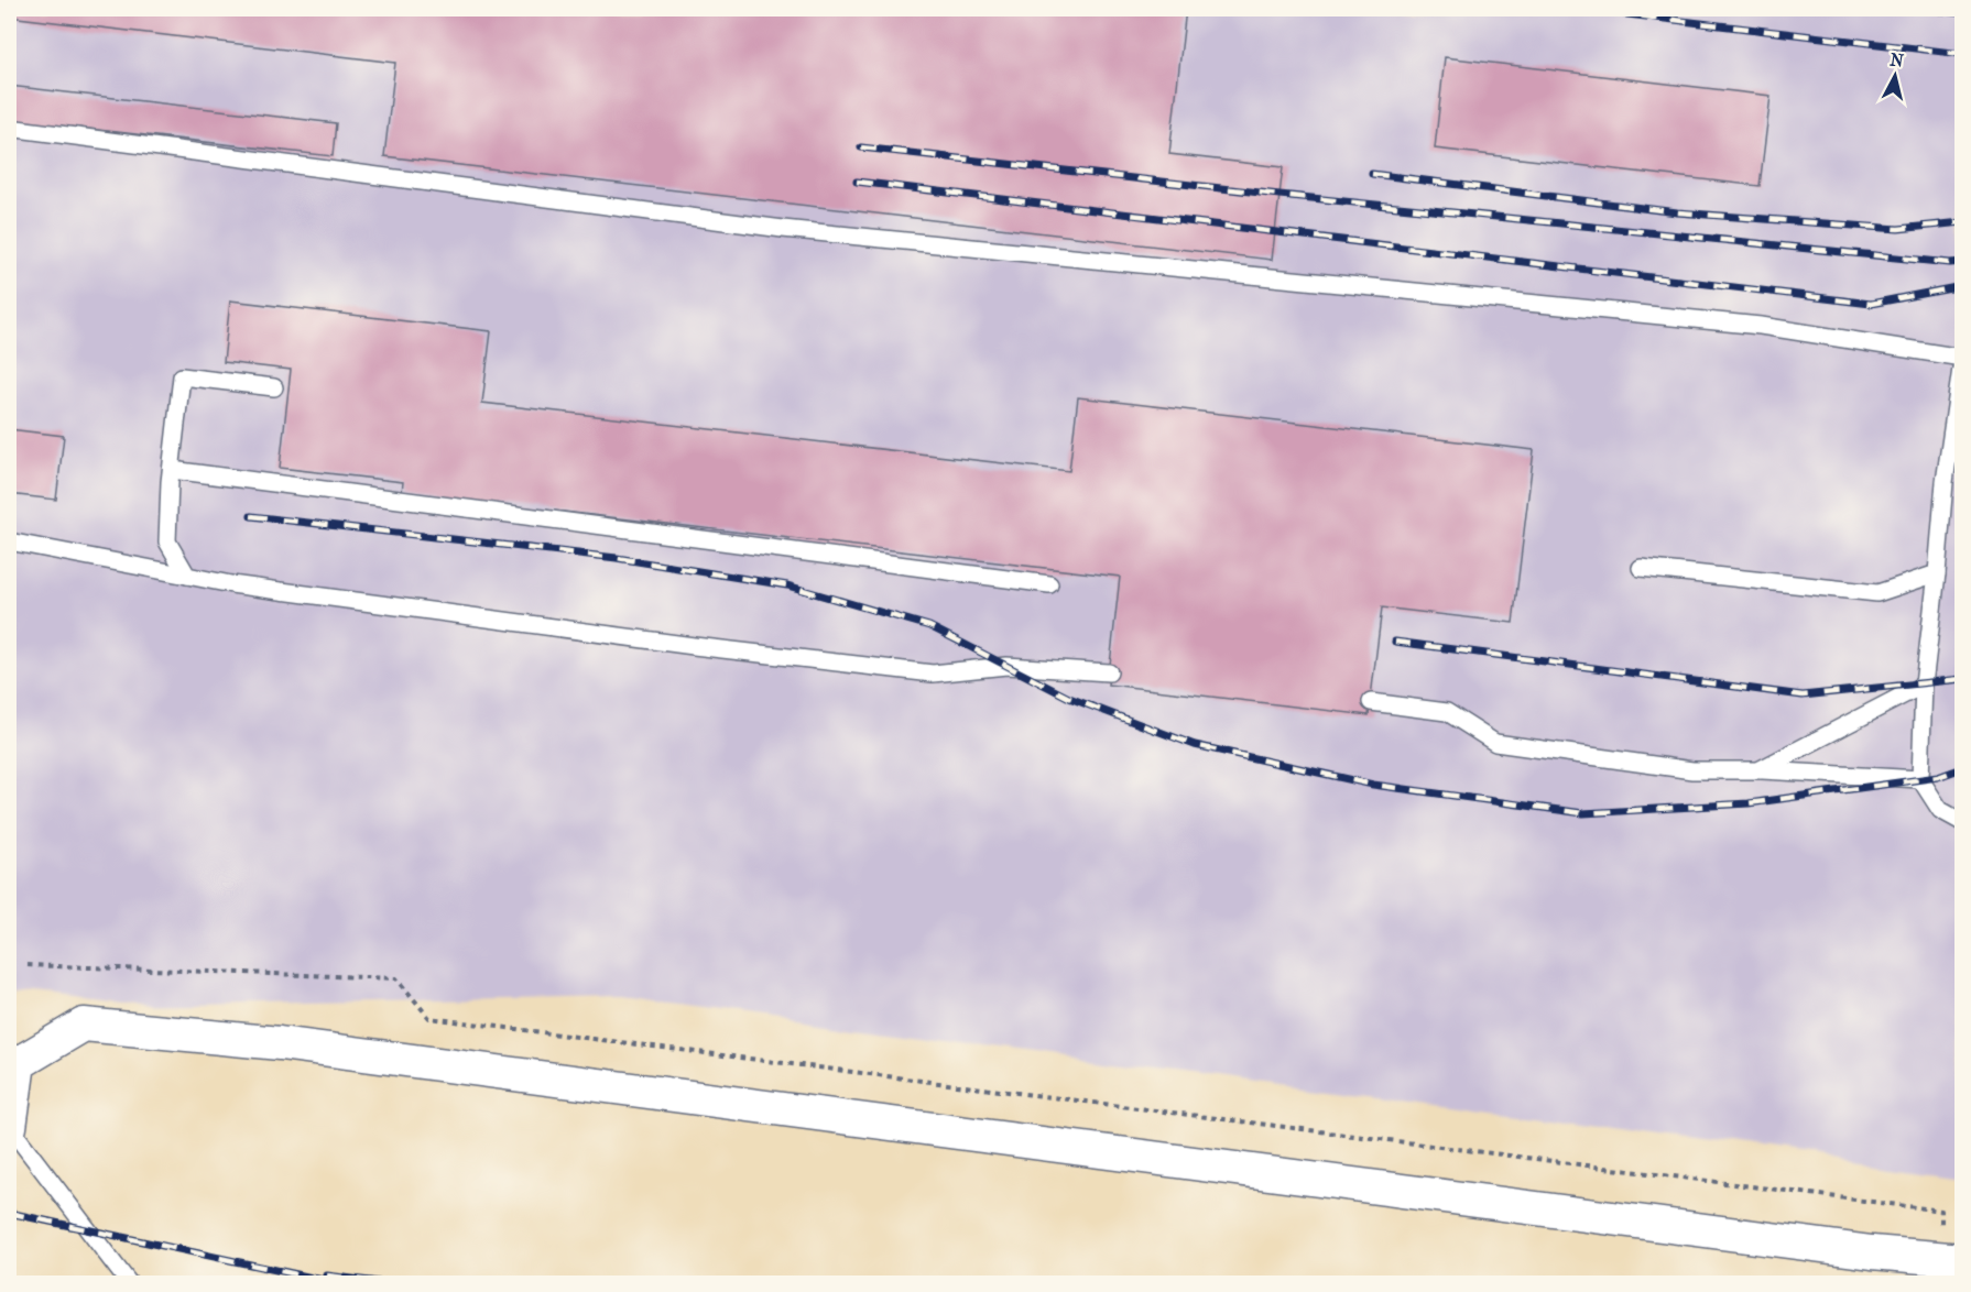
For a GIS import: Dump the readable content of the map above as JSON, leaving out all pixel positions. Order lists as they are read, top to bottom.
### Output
{
  "north": "top"
}
